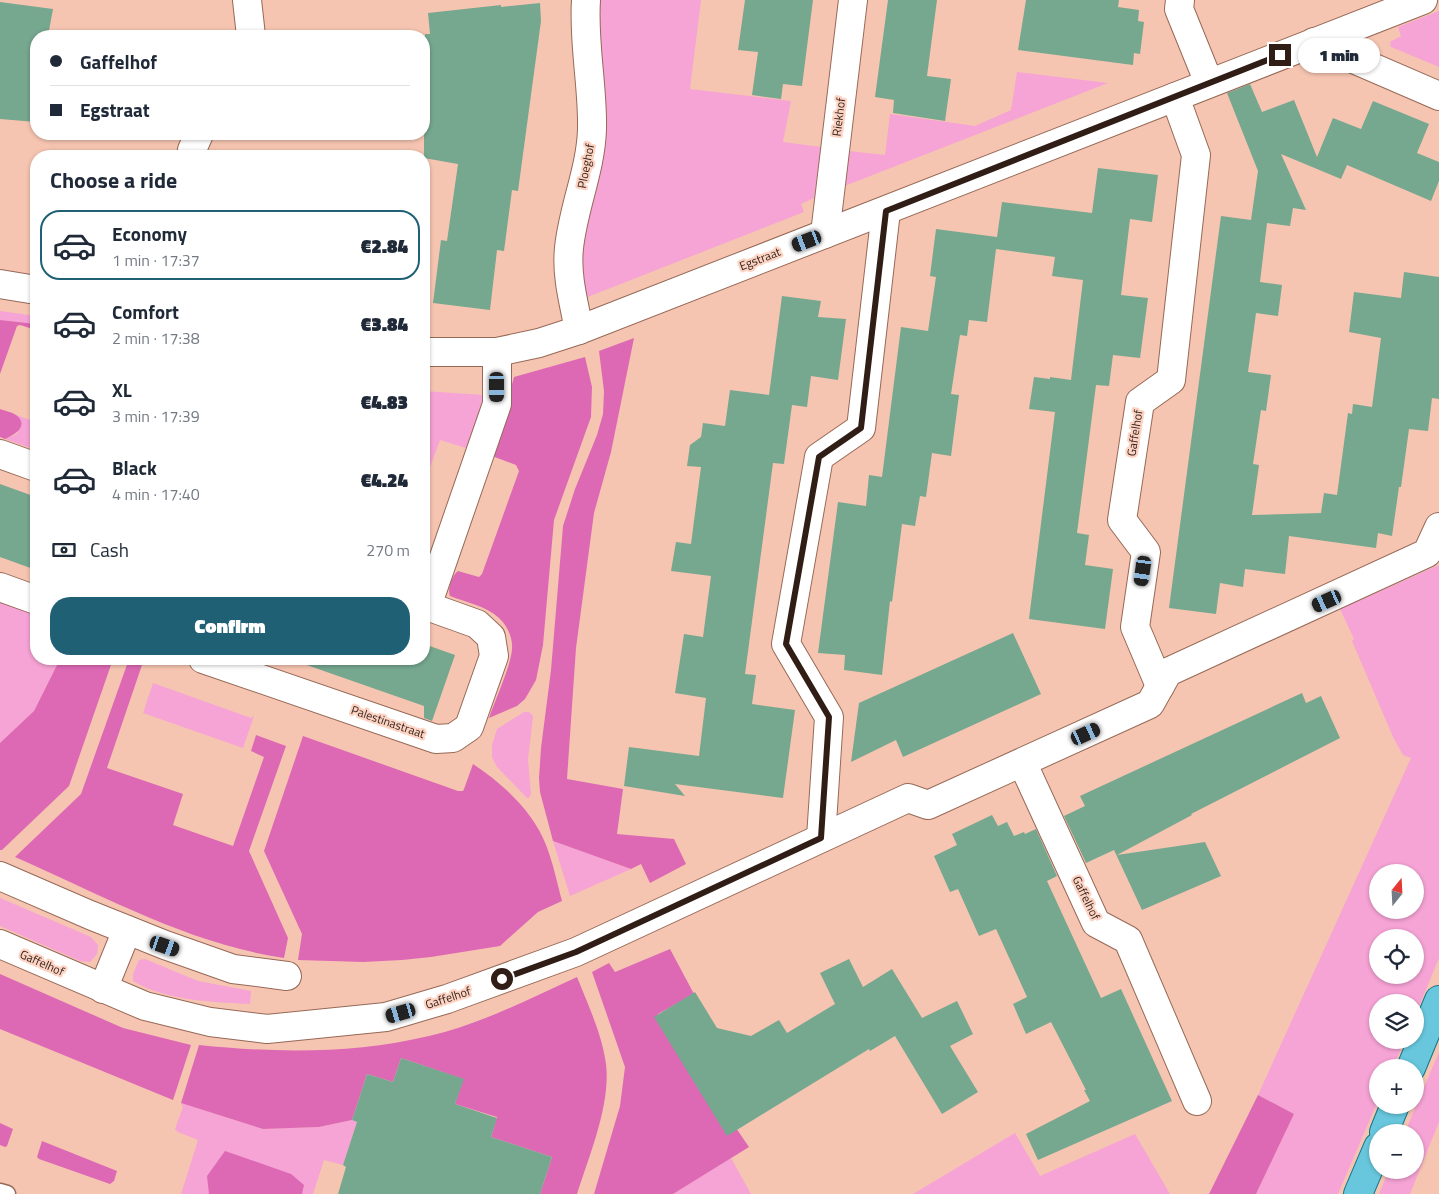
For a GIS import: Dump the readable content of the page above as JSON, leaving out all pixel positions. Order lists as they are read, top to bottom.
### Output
{
  "streets": {
    "street": [
      "Riekhof",
      "Ploeghof",
      "Egstraat",
      "Gaffelhof",
      "Palestinastraat"
    ]
  },
  "crossings": [
    ["Riekhof", "Egstraat"],
    ["Ploeghof", "Egstraat"],
    ["Egstraat", "Gaffelhof"],
    ["Egstraat", "Palestinastraat"]
  ],
  "north": "top",
  "page": {
    "banner": ["Gaffelhof", "Egstraat"],
    "bubble": "1 min",
    "heading": "Choose a ride",
    "list": [
      {
        "name": "Economy",
        "note": "1 min · 17:37",
        "value": "€2.84"
      },
      {
        "name": "Comfort",
        "note": "2 min · 17:38",
        "value": "€3.84"
      },
      {
        "name": "XL",
        "note": "3 min · 17:39",
        "value": "€4.83"
      },
      {
        "name": "Black",
        "note": "4 min · 17:40",
        "value": "€4.24"
      }
    ],
    "pay": ["Cash", "270 m"],
    "buttons": "Confirm",
    "map_buttons": ["+", "−"]
  }
}
